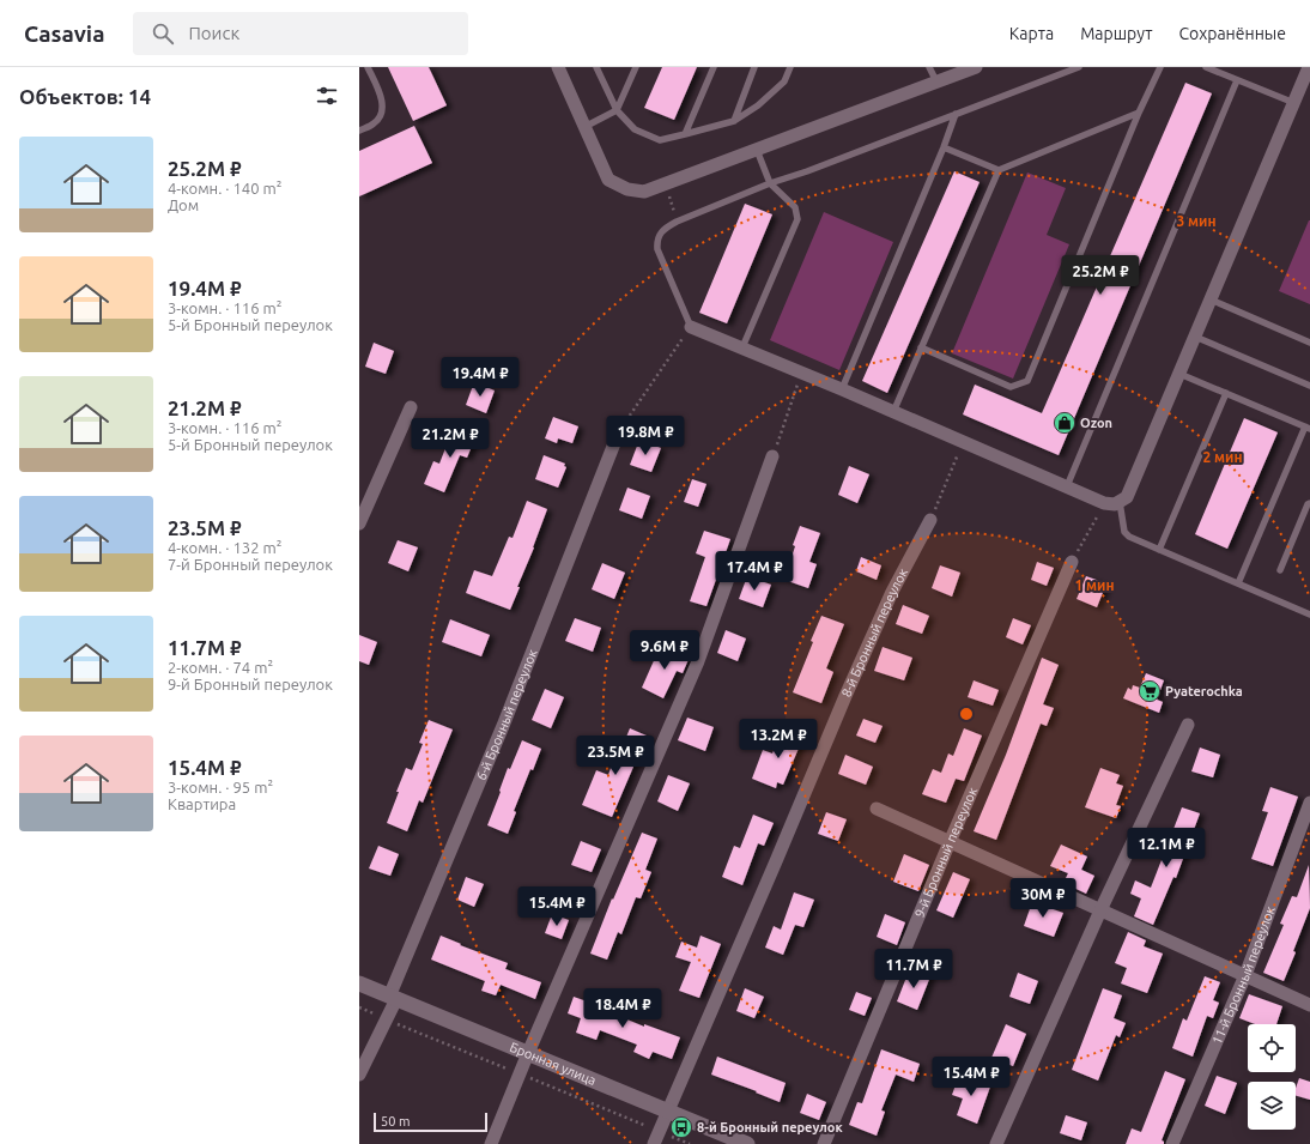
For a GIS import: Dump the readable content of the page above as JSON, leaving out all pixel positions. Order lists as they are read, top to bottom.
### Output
{
  "streets": {
    "street": [
      "8-й Бронный переулок",
      "6-й Бронный переулок",
      "9-й Бронный переулок",
      "11-й Бронный переулок",
      "Бронная улица"
    ]
  },
  "crossings": [
    ["8-й Бронный переулок", "Бронная улица"],
    ["6-й Бронный переулок", "Бронная улица"]
  ],
  "places": {
    "shop": ["Ozon"],
    "supermarket": ["Pyaterochka"],
    "bus stop": ["8-й Бронный переулок"]
  },
  "scale_bar": "50 m",
  "page": {
    "header": "Casavia",
    "search": "Поиск",
    "nav": ["Карта", "Маршрут", "Сохранённые"],
    "heading": "Объектов: 14",
    "list": [
      {
        "name": "25.2M ₽",
        "note": "4-комн. · 140 m² · Дом"
      },
      {
        "name": "19.4M ₽",
        "note": "3-комн. · 116 m² · 5-й Бронный переулок"
      },
      {
        "name": "21.2M ₽",
        "note": "3-комн. · 116 m² · 5-й Бронный переулок"
      },
      {
        "name": "23.5M ₽",
        "note": "4-комн. · 132 m² · 7-й Бронный переулок"
      },
      {
        "name": "11.7M ₽",
        "note": "2-комн. · 74 m² · 9-й Бронный переулок"
      },
      {
        "name": "15.4M ₽",
        "note": "3-комн. · 95 m² · Квартира"
      }
    ],
    "price": [
      "25.2M ₽",
      "19.4M ₽",
      "19.8M ₽",
      "21.2M ₽",
      "17.4M ₽",
      "9.6M ₽",
      "13.2M ₽",
      "23.5M ₽",
      "12.1M ₽",
      "30M ₽",
      "15.4M ₽",
      "11.7M ₽",
      "18.4M ₽",
      "15.4M ₽"
    ],
    "scale": "50 m"
  },
  "rings": ["3 мин", "2 мин", "1 мин"]
}
